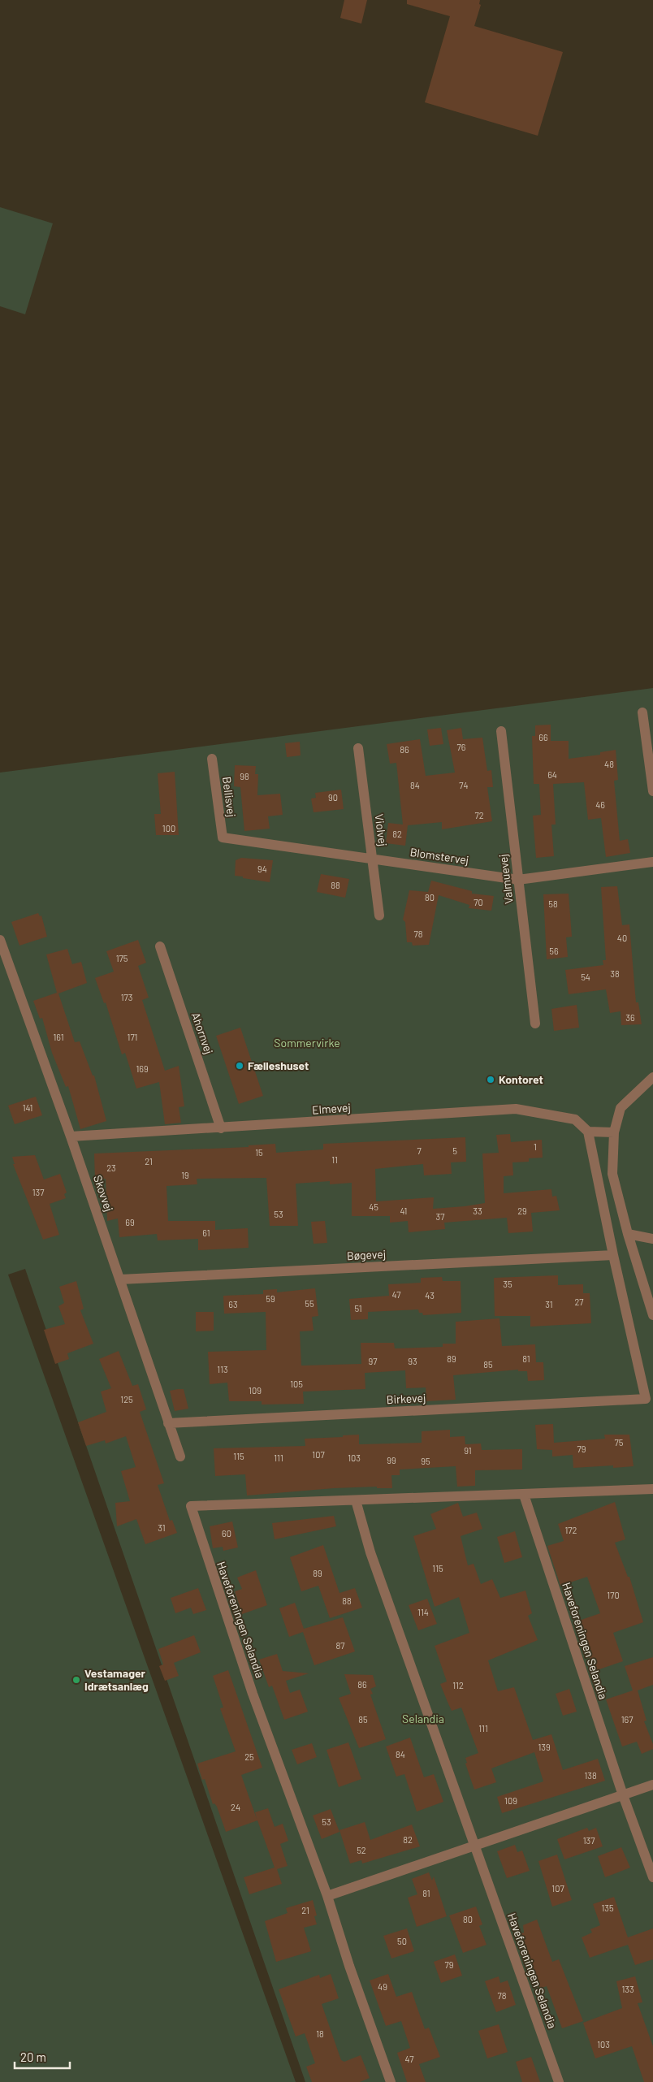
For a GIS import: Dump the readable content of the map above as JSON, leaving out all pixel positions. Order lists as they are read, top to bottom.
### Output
{
  "streets": {
    "street": [
      "Bellisvej",
      "Violvej",
      "Blomstervej",
      "Valmuevej",
      "Ahornvej",
      "Elmevej",
      "Skovvej",
      "Bøgevej",
      "Birkevej",
      "Haveforeningen Selandia"
    ]
  },
  "crossings": [
    ["Bellisvej", "Blomstervej"],
    ["Violvej", "Blomstervej"],
    ["Blomstervej", "Valmuevej"],
    ["Ahornvej", "Elmevej"],
    ["Elmevej", "Skovvej"],
    ["Skovvej", "Bøgevej"],
    ["Skovvej", "Birkevej"],
    ["Bøgevej", "Birkevej"]
  ],
  "parks": ["Sommervirke", "Selandia"],
  "places": ["Fælleshuset", "Kontoret", "Vestamager Idrætsanlæg"],
  "house_numbers": [
    "66",
    "76",
    "86",
    "48",
    "64",
    "98",
    "84",
    "74",
    "90",
    "46",
    "72",
    "100",
    "82",
    "94",
    "88",
    "80",
    "70",
    "58",
    "78",
    "40",
    "56",
    "175",
    "38",
    "54",
    "173",
    "36",
    "161",
    "171",
    "169",
    "141",
    "1",
    "7",
    "5",
    "15",
    "11",
    "21",
    "23",
    "19",
    "137",
    "45",
    "41",
    "33",
    "29",
    "53",
    "37",
    "69",
    "61",
    "35",
    "47",
    "43",
    "59",
    "27",
    "55",
    "63",
    "31",
    "51",
    "89",
    "81",
    "97",
    "93",
    "85",
    "113",
    "105",
    "109",
    "125",
    "75",
    "79",
    "91",
    "107",
    "115",
    "111",
    "103",
    "99",
    "95",
    "31",
    "172",
    "60",
    "115",
    "89",
    "170",
    "88",
    "114",
    "87",
    "86",
    "112",
    "85",
    "167",
    "111",
    "139",
    "84",
    "25",
    "138",
    "109",
    "24",
    "53",
    "82",
    "137",
    "52",
    "107",
    "81",
    "135",
    "21",
    "80",
    "50",
    "79",
    "49",
    "133",
    "78",
    "18",
    "103",
    "47"
  ],
  "scale_bar": "20 m"
}
